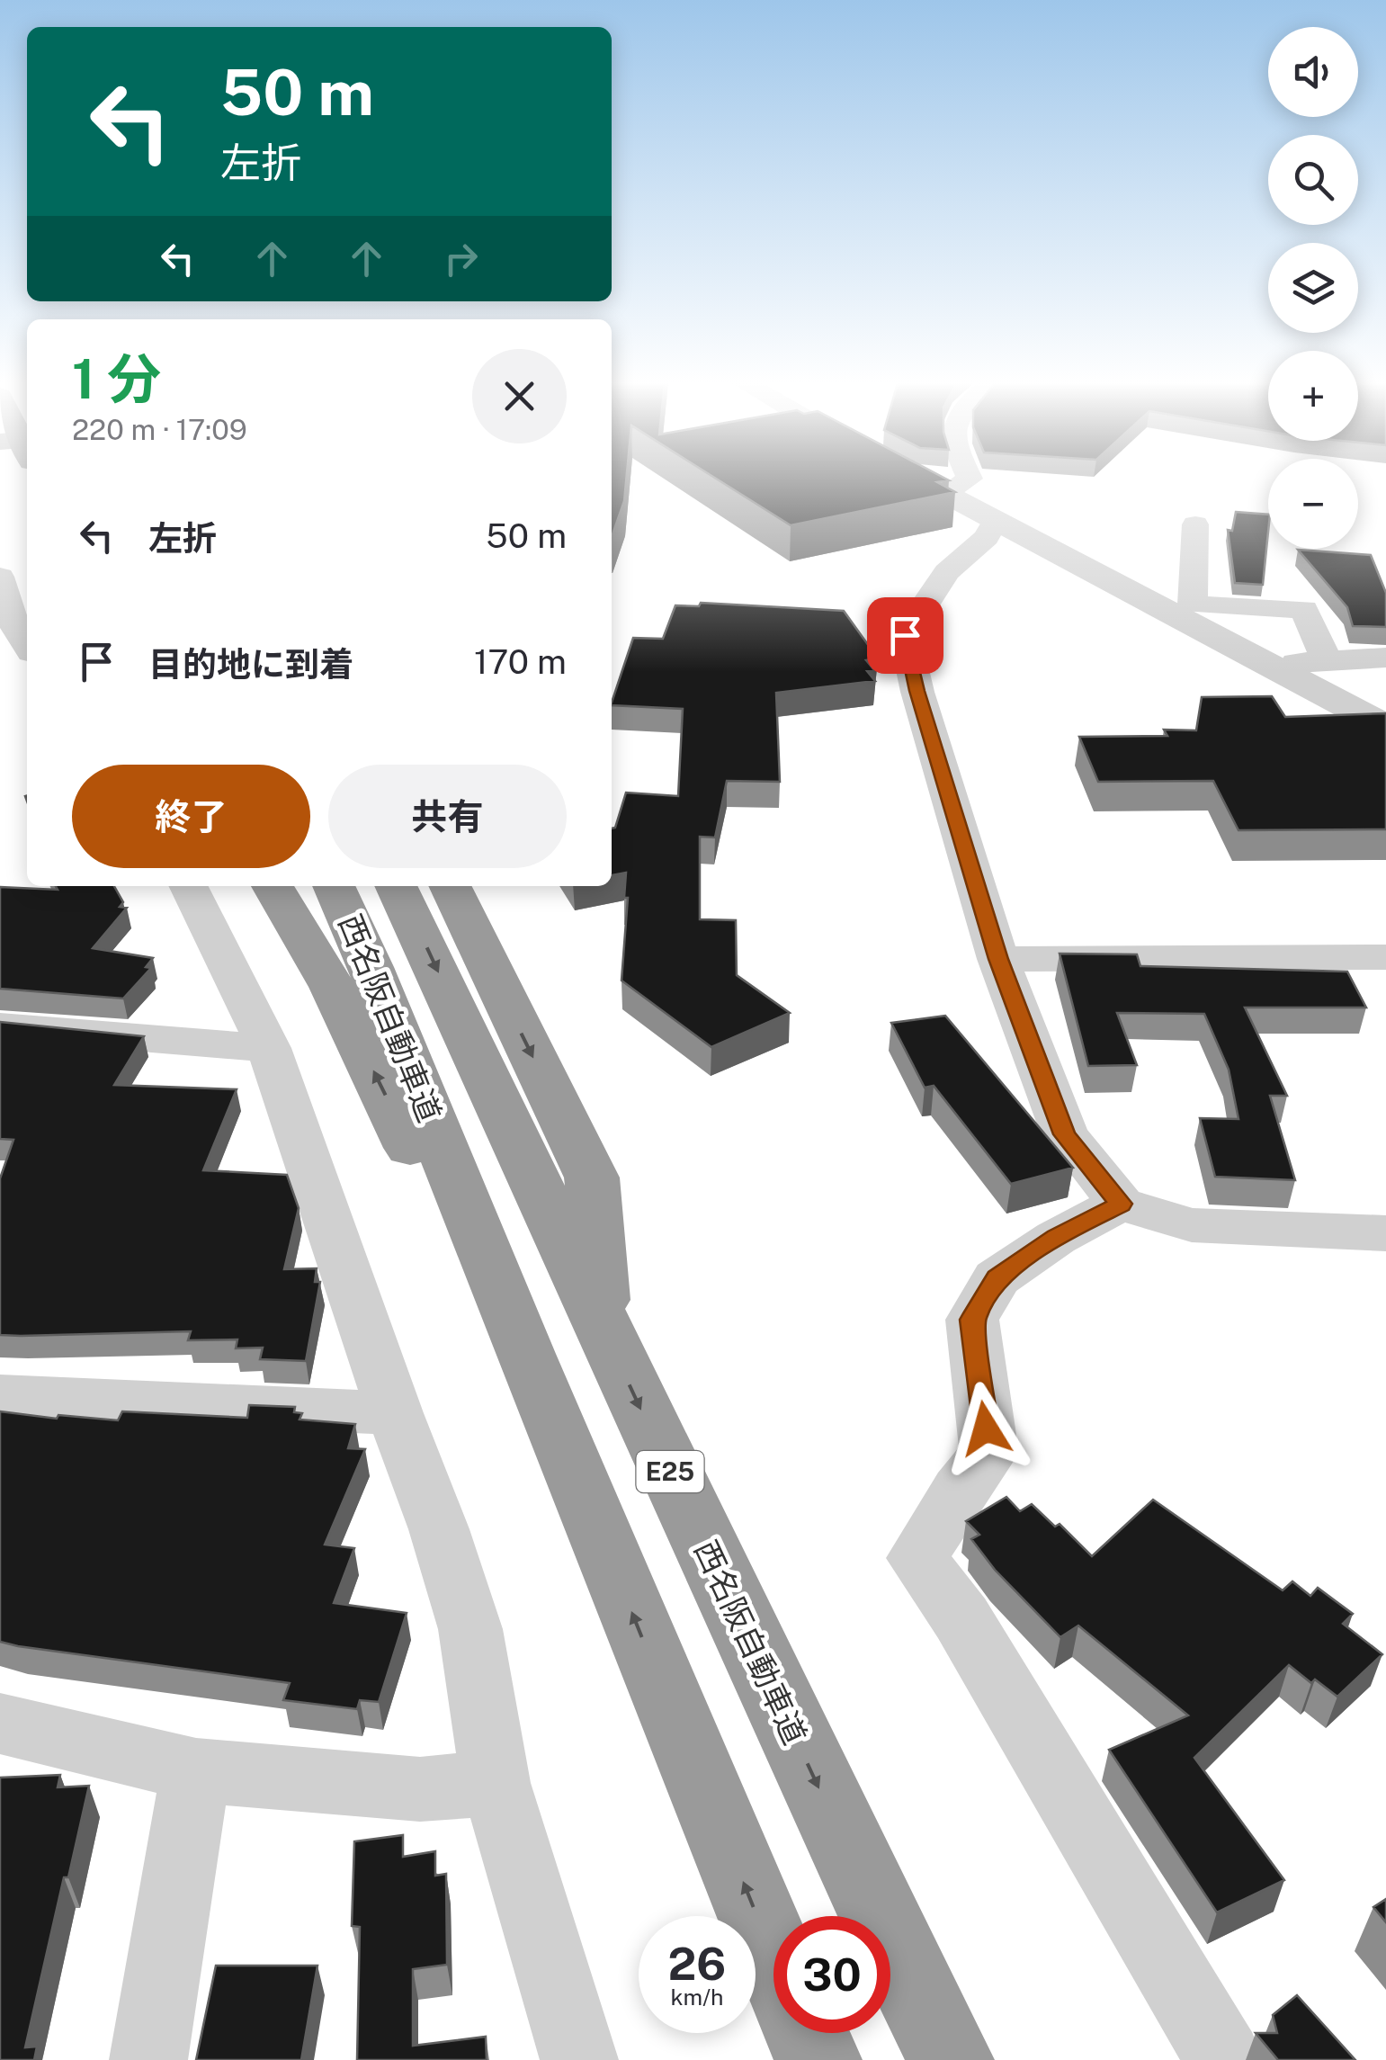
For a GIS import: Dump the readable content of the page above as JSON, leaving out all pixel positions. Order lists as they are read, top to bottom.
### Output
{
  "streets": {
    "highway": ["西名阪自動車道", "E25"]
  },
  "page": {
    "map_buttons": ["+", "−"],
    "turn": ["50 m", "左折"],
    "heading": ["1 分", "220 m · 17:09"],
    "list": [
      {
        "name": "左折",
        "value": "50 m"
      },
      {
        "name": "目的地に到着",
        "value": "170 m"
      }
    ],
    "buttons": ["終了", "共有"],
    "speed": "26 km/h",
    "limit": "30"
  }
}
